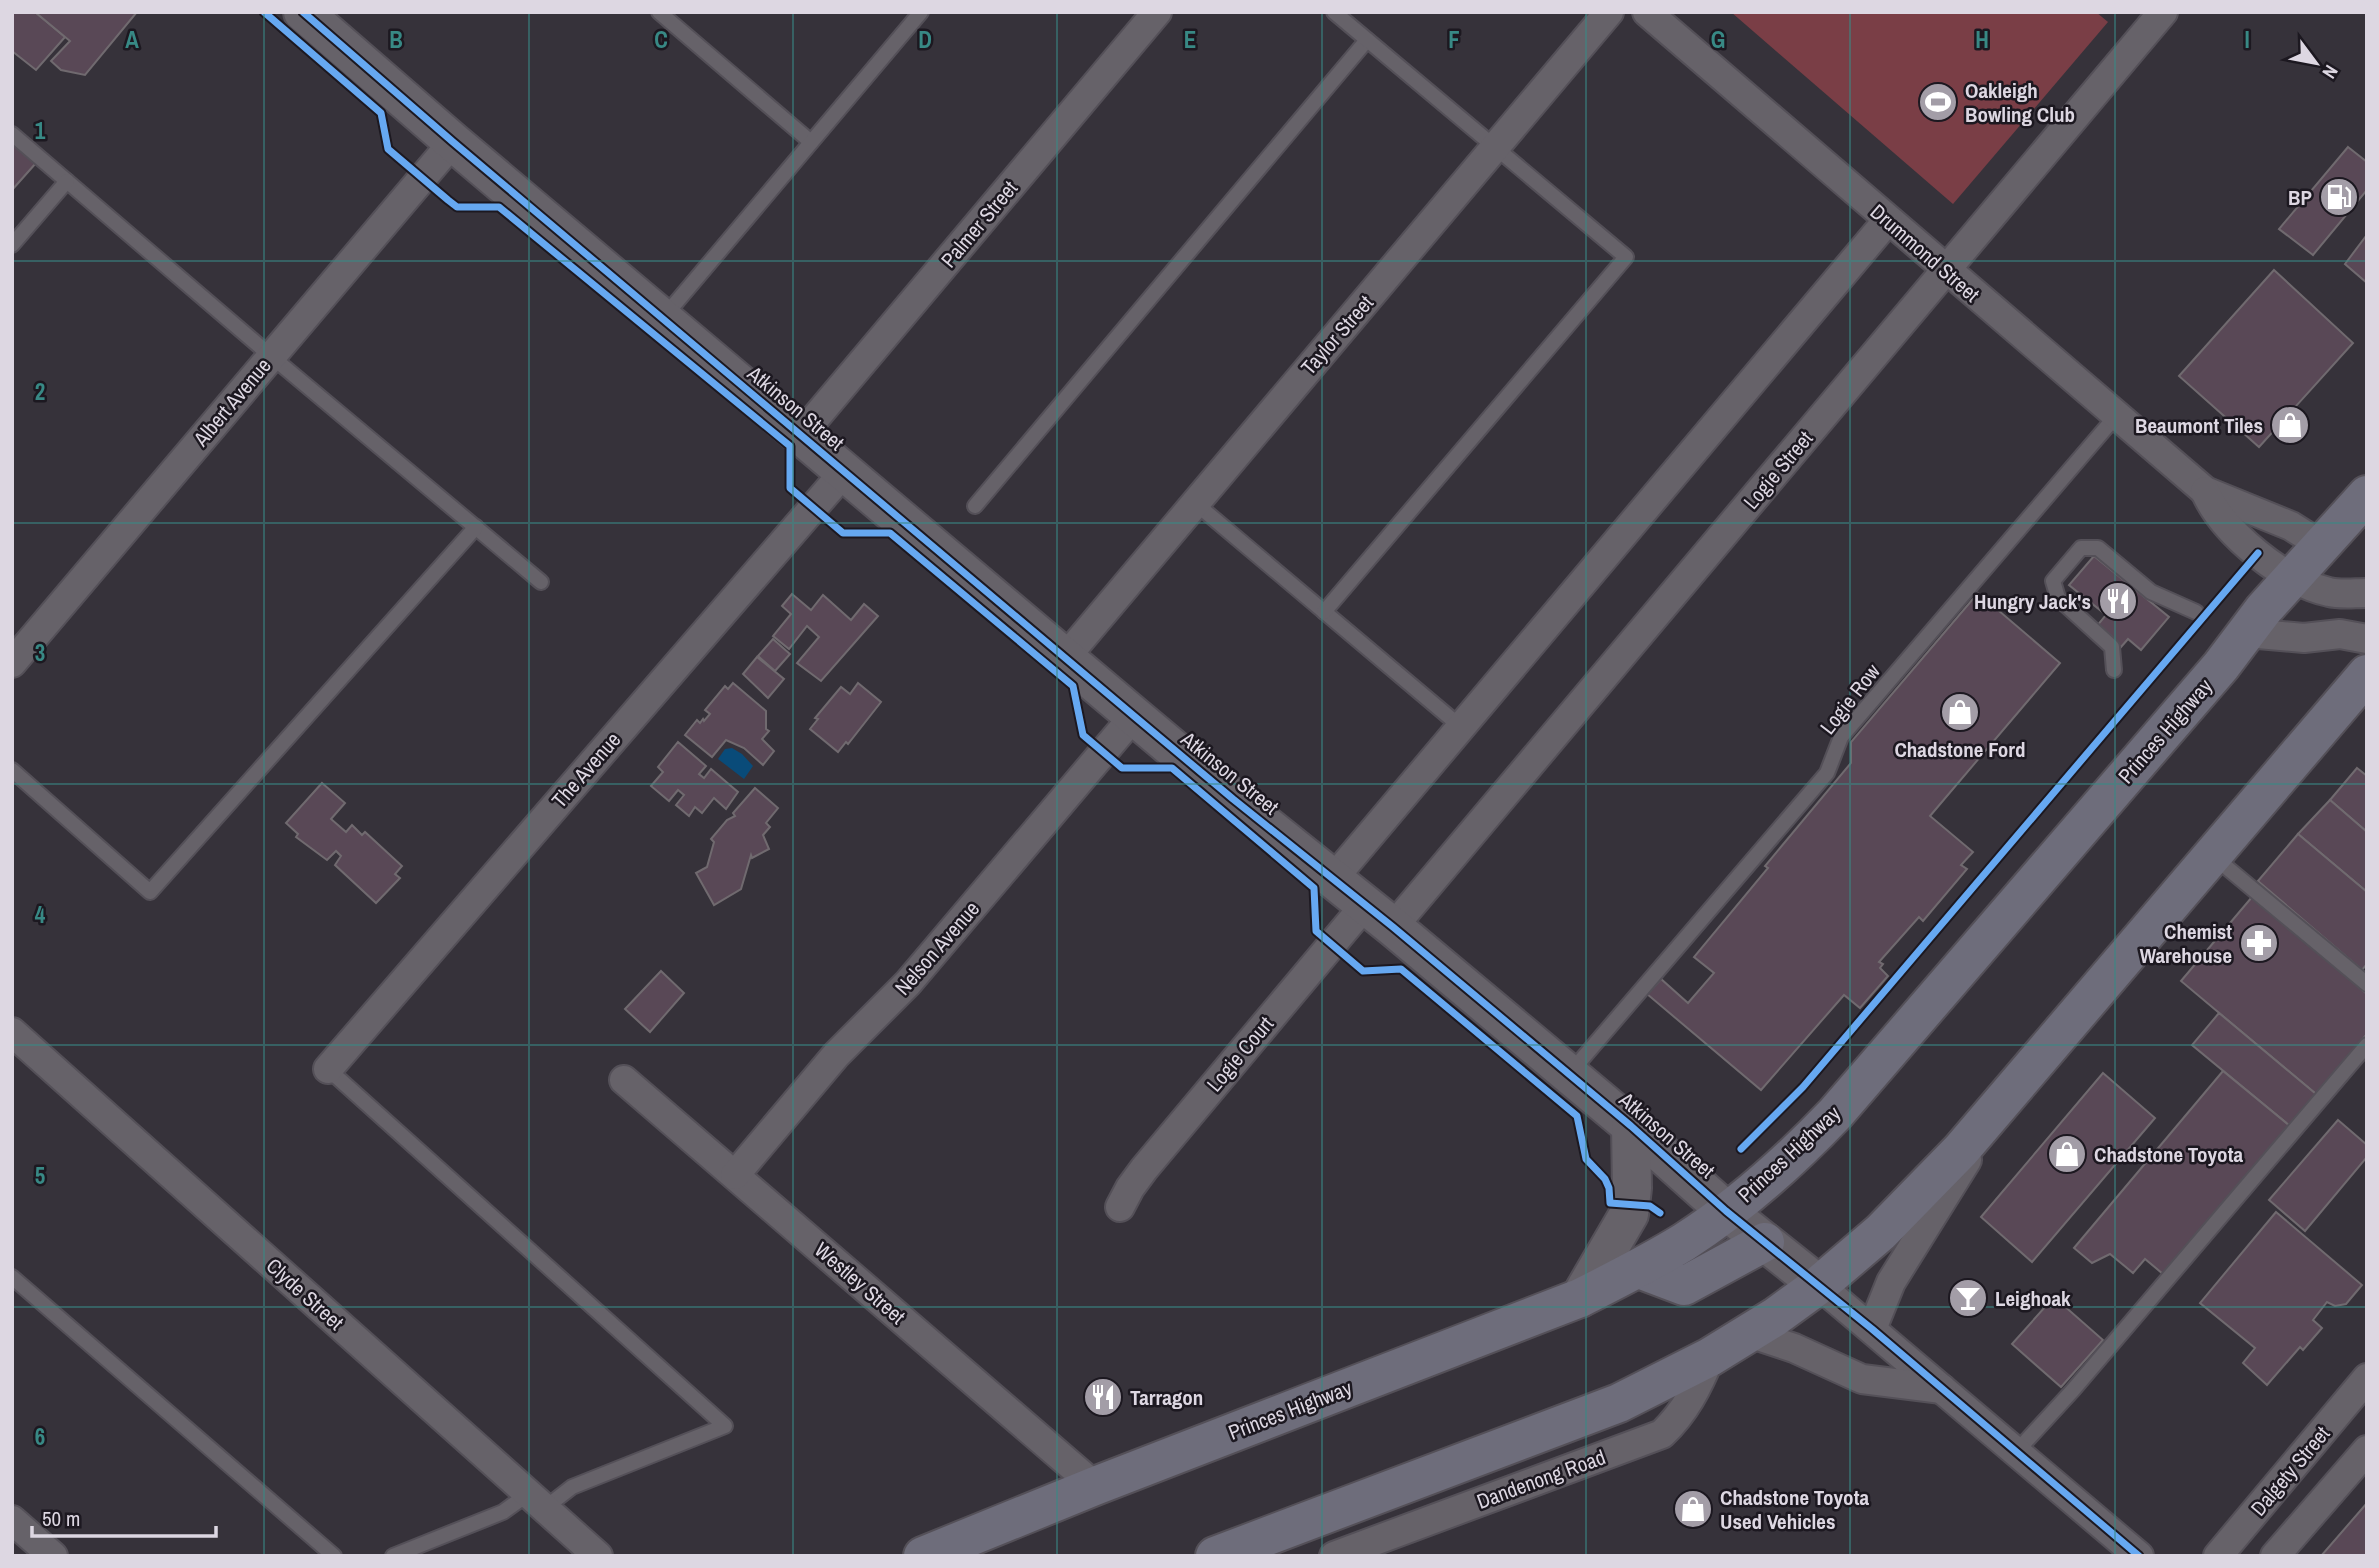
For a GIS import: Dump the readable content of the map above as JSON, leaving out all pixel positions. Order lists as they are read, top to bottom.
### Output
{
  "streets": {
    "highway": ["Princes Highway"],
    "street": [
      "Palmer Street",
      "Drummond Street",
      "Taylor Street",
      "Albert Avenue",
      "Atkinson Street",
      "Logie Street",
      "The Avenue",
      "Nelson Avenue",
      "Logie Court",
      "Westley Street",
      "Clyde Street",
      "Dalgety Street",
      "Dandenong Road"
    ],
    "lane": ["Logie Row"]
  },
  "crossings": [
    ["Palmer Street", "Atkinson Street"],
    ["Drummond Street", "Logie Street"],
    ["Drummond Street", "Logie Row"],
    ["Drummond Street", "Princes Highway"],
    ["Taylor Street", "Atkinson Street"],
    ["Albert Avenue", "Atkinson Street"],
    ["Atkinson Street", "Logie Street"],
    ["Atkinson Street", "Logie Row"],
    ["Atkinson Street", "Princes Highway"],
    ["Atkinson Street", "The Avenue"],
    ["Atkinson Street", "Nelson Avenue"],
    ["Atkinson Street", "Logie Court"],
    ["Logie Street", "Logie Court"],
    ["Princes Highway", "Westley Street"],
    ["Nelson Avenue", "Westley Street"]
  ],
  "places": {
    "sports": ["Oakleigh Bowling Club"],
    "fuel station": ["BP"],
    "shop": [
      "Beaumont Tiles",
      "Chadstone Ford",
      "Chadstone Toyota",
      "Chadstone Toyota Used Vehicles"
    ],
    "restaurant": ["Hungry Jack's", "Tarragon"],
    "pharmacy": ["Chemist Warehouse"],
    "bar": ["Leighoak"]
  },
  "scale_bar": "50 m",
  "north": "bottom right",
  "grid": {
    "columns": [
      "A",
      "B",
      "C",
      "D",
      "E",
      "F",
      "G",
      "H",
      "I"
    ],
    "rows": [
      "1",
      "2",
      "3",
      "4",
      "5",
      "6"
    ]
  }
}
